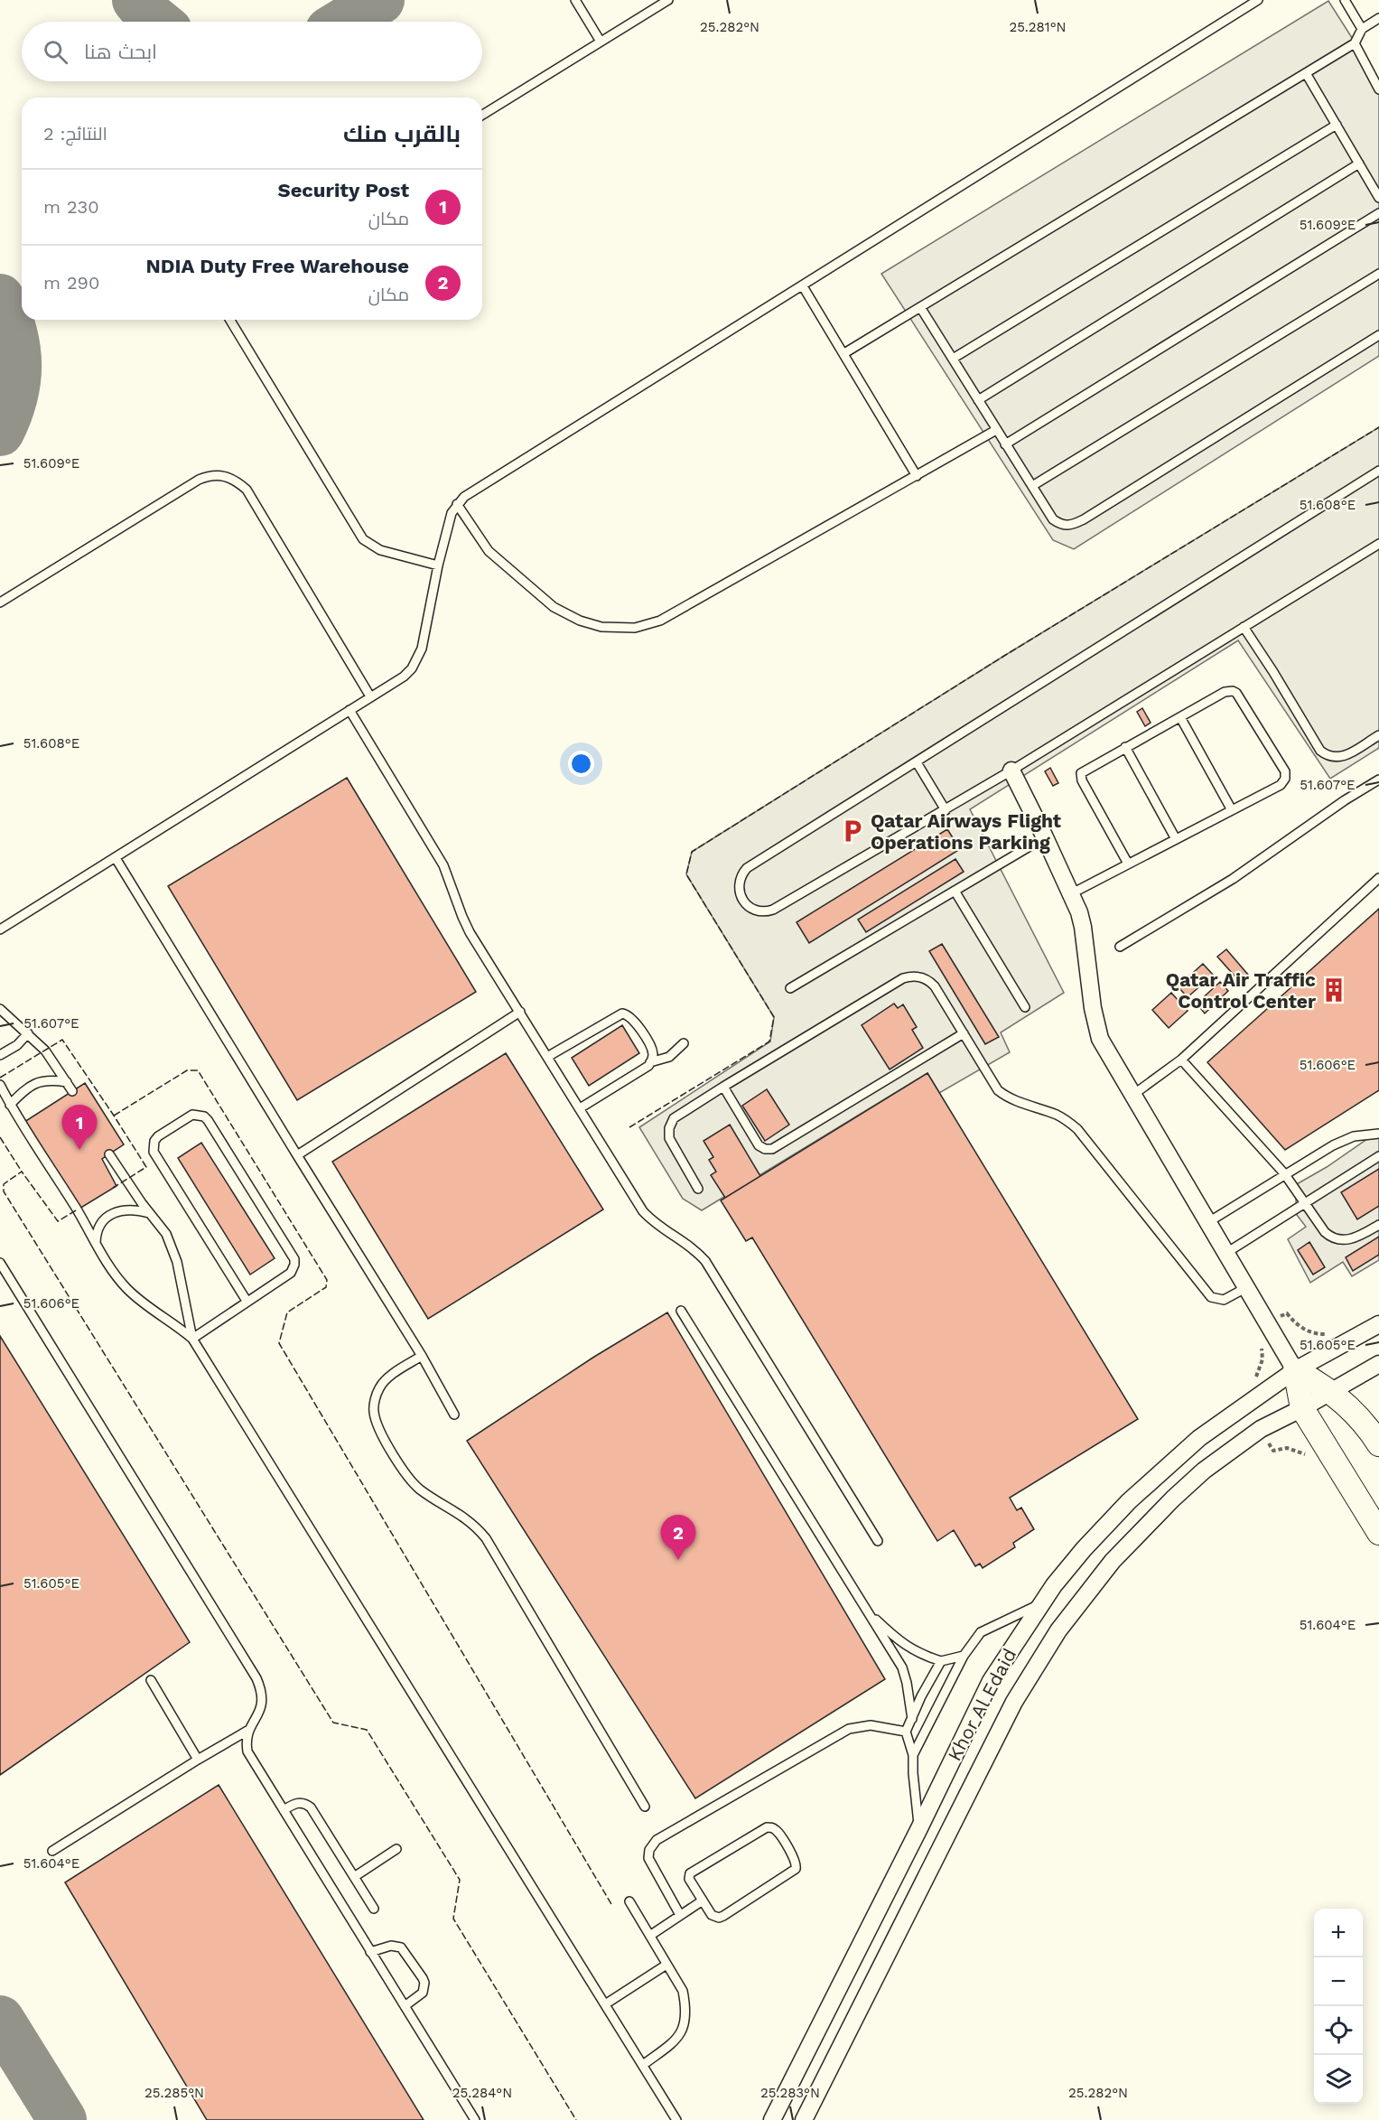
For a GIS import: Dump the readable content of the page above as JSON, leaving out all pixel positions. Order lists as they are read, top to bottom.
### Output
{
  "streets": {
    "street": ["Khor Al Edaid"]
  },
  "places": {
    "parking": ["Qatar Airways Flight Operations Parking"],
    "building": ["Qatar Air Traffic Control Center"]
  },
  "page": {
    "search": "ابحث هنا",
    "heading": ["بالقرب منك", "النتائج: 2"],
    "list": [
      {
        "mark": "1",
        "name": "Security Post",
        "note": "مكان",
        "value": "230 m"
      },
      {
        "mark": "2",
        "name": "NDIA Duty Free Warehouse",
        "note": "مكان",
        "value": "290 m"
      }
    ],
    "pins": ["1", "2"],
    "map_buttons": ["+", "−"]
  },
  "coordinates": [
    "25.282°N",
    "25.281°N",
    "51.609°E",
    "51.608°E",
    "51.607°E",
    "51.606°E",
    "51.605°E",
    "51.604°E",
    "25.285°N",
    "25.284°N",
    "25.283°N"
  ]
}
